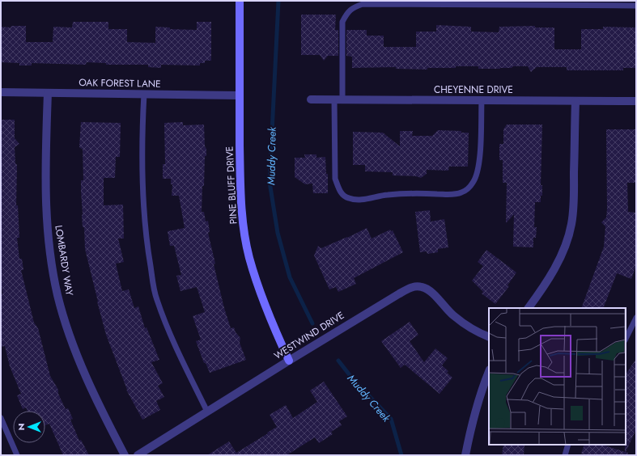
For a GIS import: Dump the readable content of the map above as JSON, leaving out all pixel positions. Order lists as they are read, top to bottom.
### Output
{
  "streets": {
    "street": [
      "OAK FOREST LANE",
      "CHEYENNE DRIVE",
      "PINE BLUFF DRIVE",
      "LOMBARDY WAY",
      "WESTWIND DRIVE"
    ]
  },
  "crossings": [
    ["OAK FOREST LANE", "PINE BLUFF DRIVE"],
    ["OAK FOREST LANE", "LOMBARDY WAY"],
    ["PINE BLUFF DRIVE", "WESTWIND DRIVE"]
  ],
  "water": ["Muddy Creek"],
  "north": "left"
}
